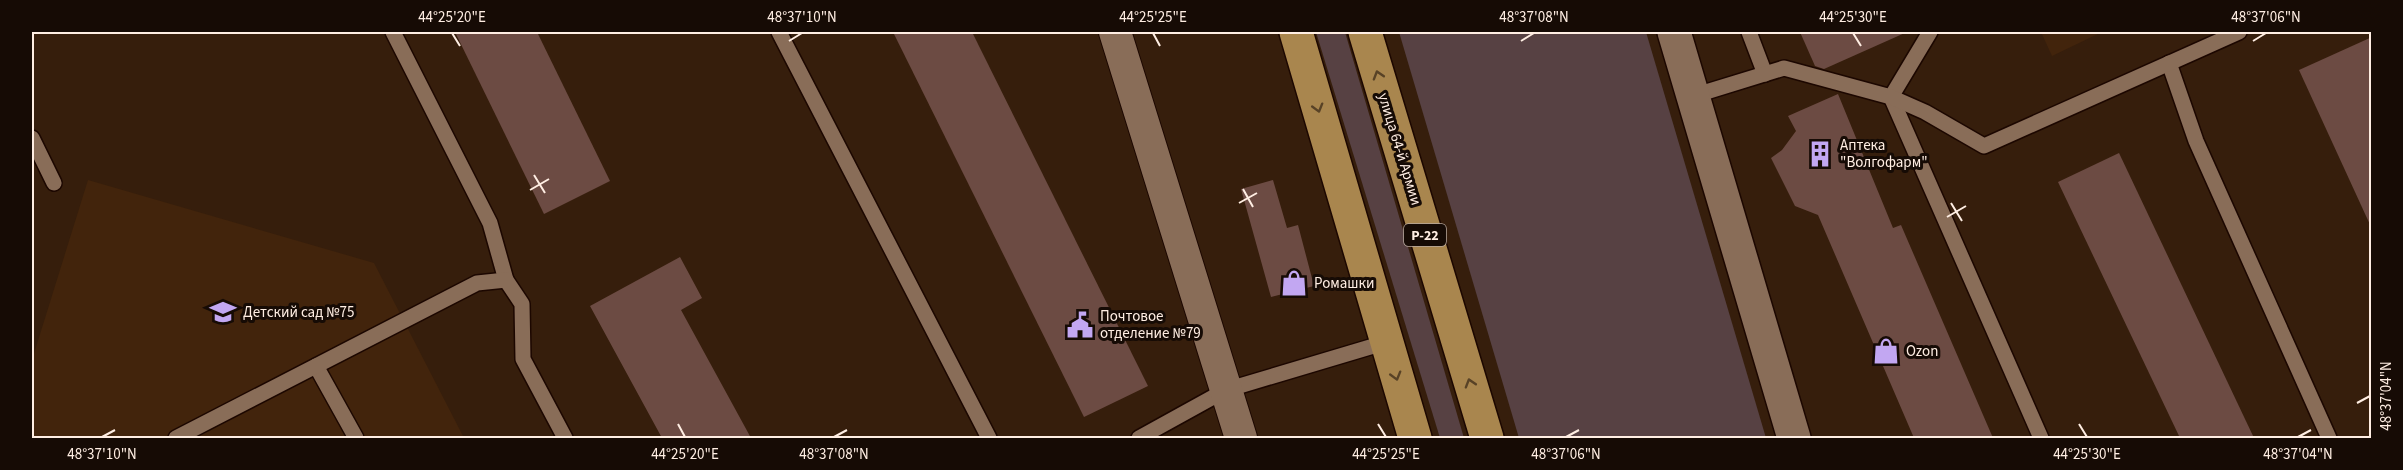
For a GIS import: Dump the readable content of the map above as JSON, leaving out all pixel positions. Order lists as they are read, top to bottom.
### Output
{
  "streets": {
    "highway": ["улица 64-й Армии", "Р-22"]
  },
  "places": {
    "building": ["Аптека \"Волгофарм\""],
    "shop": ["Ромашки", "Ozon"],
    "school or university": ["Детский сад №75"],
    "public building": ["Почтовое отделение №79"]
  },
  "coordinates": [
    "44°25'20\"E",
    "48°37'10\"N",
    "44°25'25\"E",
    "48°37'08\"N",
    "44°25'30\"E",
    "48°37'06\"N",
    "48°37'04\"N"
  ]
}
